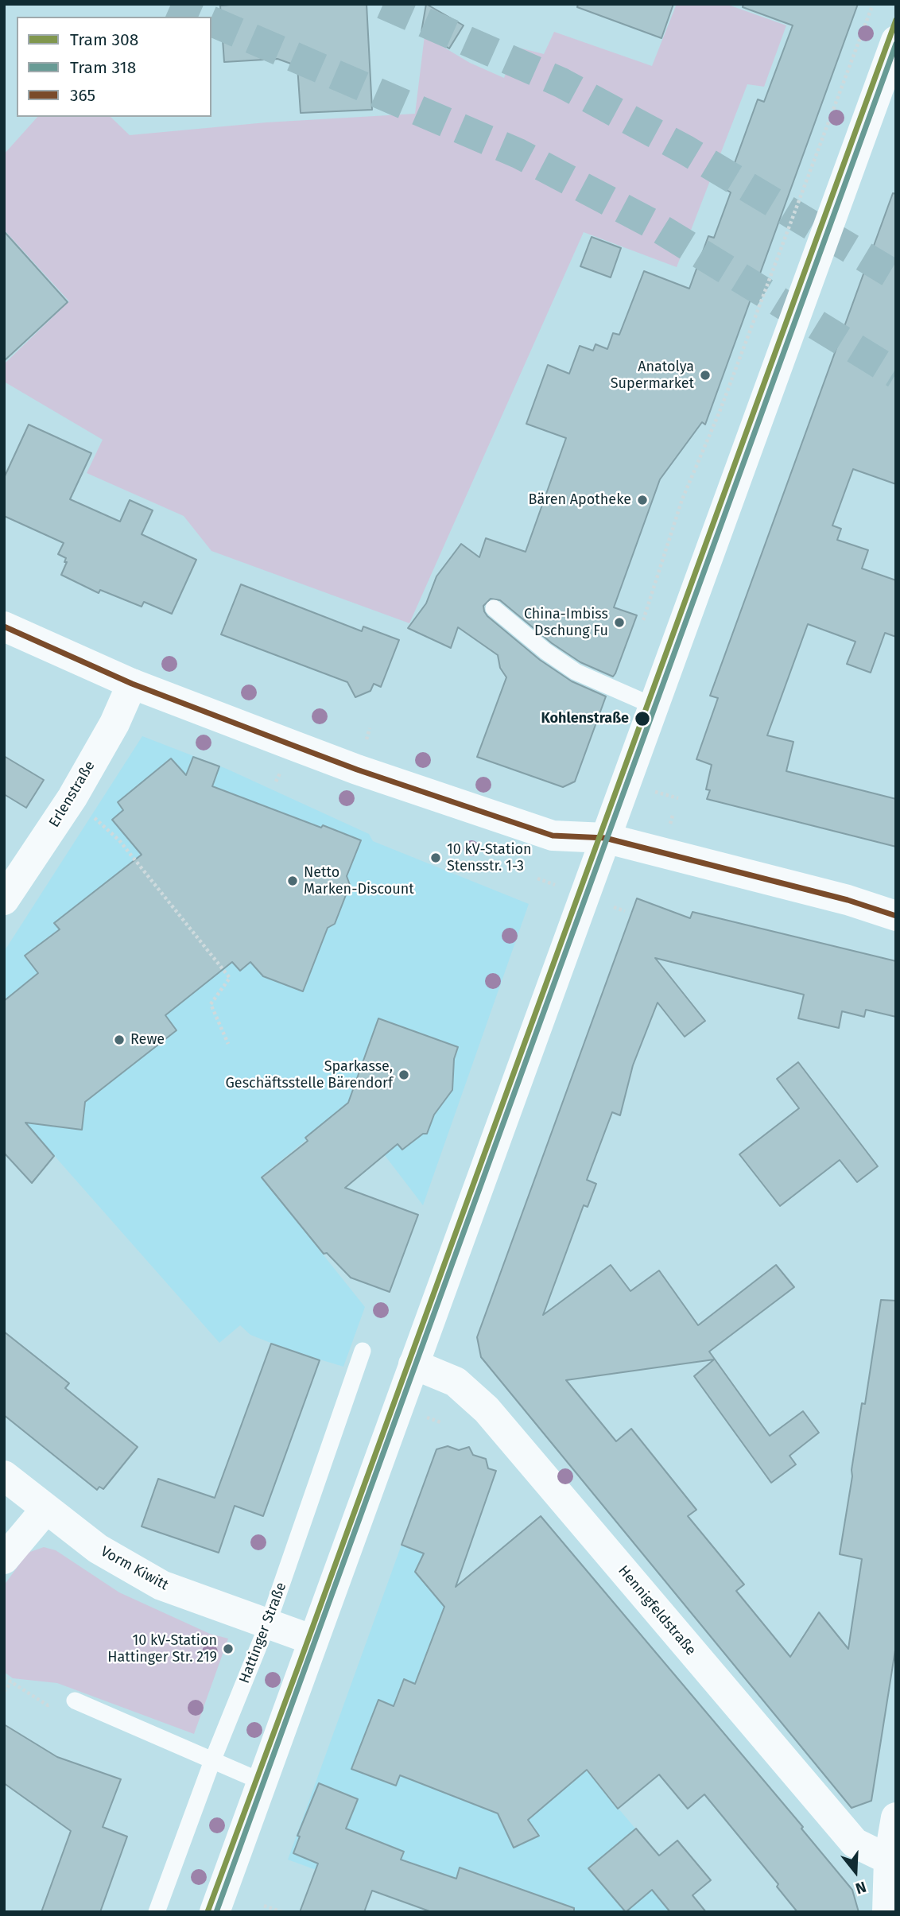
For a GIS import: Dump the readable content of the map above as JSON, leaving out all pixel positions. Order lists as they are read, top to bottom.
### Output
{
  "streets": {
    "street": ["Erlenstraße", "Vorm Kiwitt", "Hennigfeldstraße"],
    "lane": ["Hattinger Straße"]
  },
  "crossings": [
    ["Vorm Kiwitt", "Hattinger Straße"]
  ],
  "places": [
    "Anatolya Supermarket",
    "Bären Apotheke",
    "China-Imbiss Dschung Fu",
    "Kohlenstraße",
    "10 kV-Station Stensstr. 1-3",
    "Netto Marken-Discount",
    "Rewe",
    "Sparkasse, Geschäftsstelle Bärendorf",
    "10 kV-Station Hattinger Str. 219"
  ],
  "lines": ["tram line 308", "tram line 318", "transit line 365"],
  "legend": ["Tram 308", "Tram 318", "365"],
  "north": "bottom"
}
